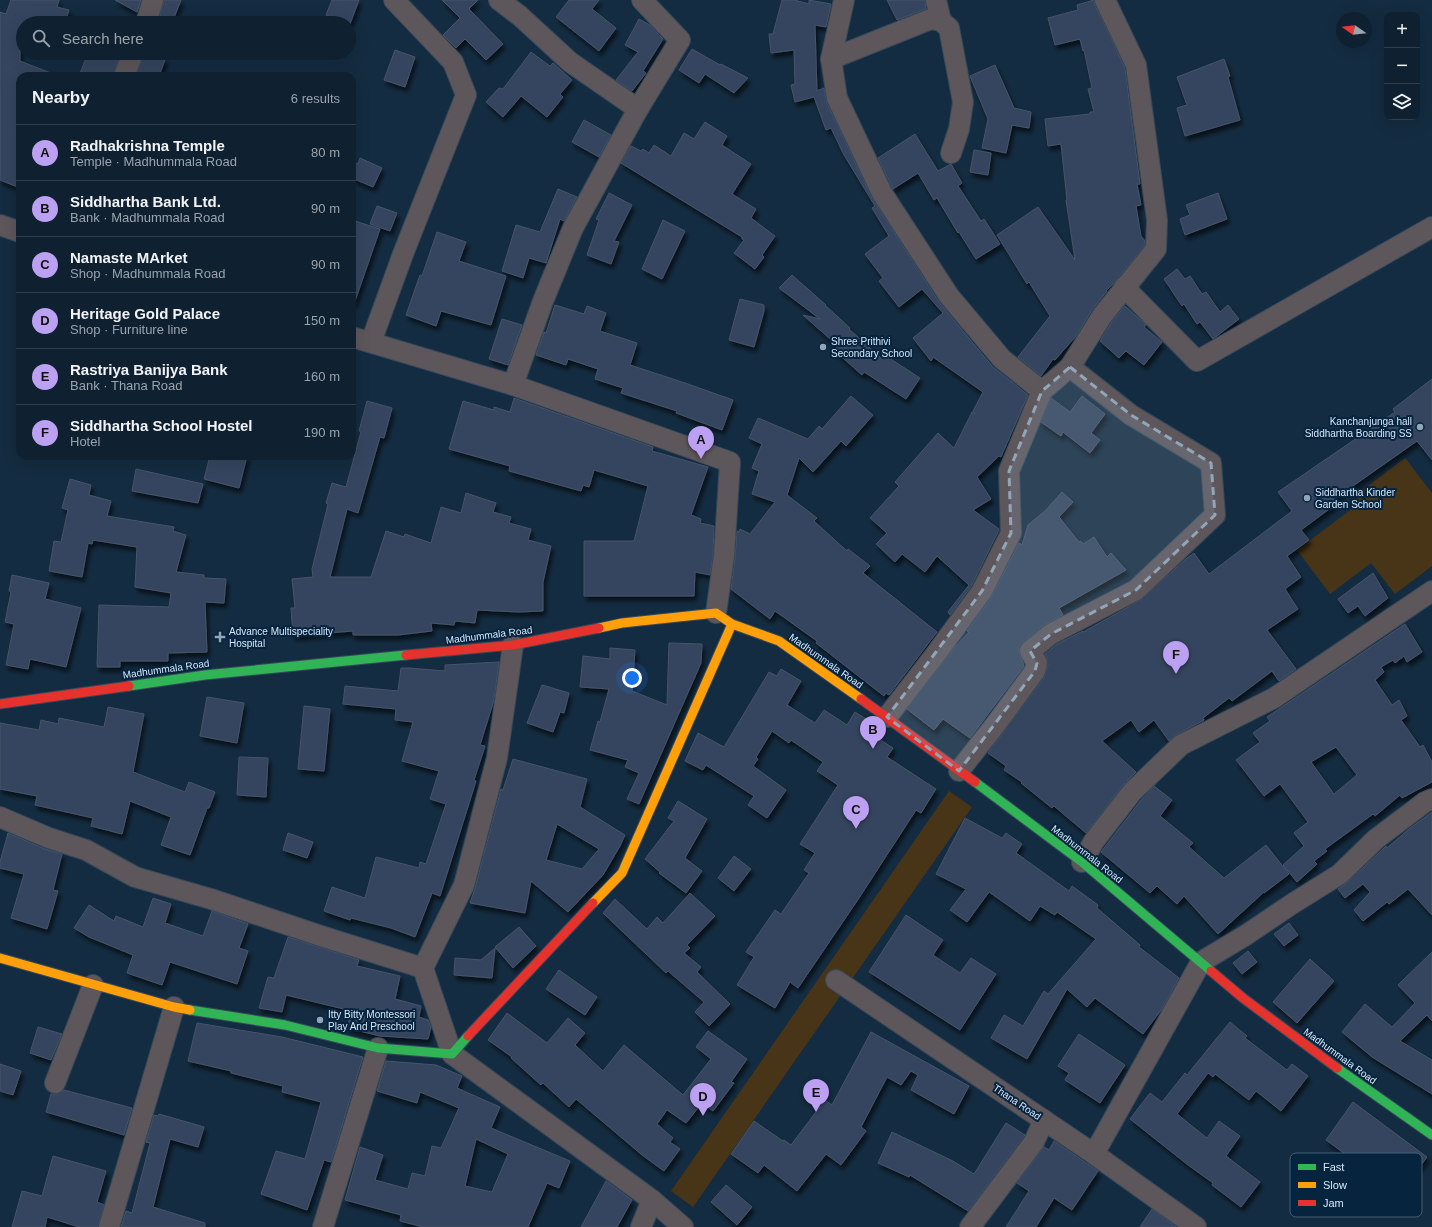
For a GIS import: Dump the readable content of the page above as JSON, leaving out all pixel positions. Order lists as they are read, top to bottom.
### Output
{
  "streets": {
    "street": ["Madhummala Road", "Thana Road"]
  },
  "places": {
    "other": [
      "Shree Prithivi Secondary School",
      "Kanchanjunga hall Siddhartha Boarding SS",
      "Siddhartha Kinder Garden School",
      "Itty Bitty Montessori Play And Preschool"
    ],
    "health": ["Advance Multispeciality Hospital"]
  },
  "legend": ["Fast", "Slow", "Jam"],
  "north": "left",
  "page": {
    "map_buttons": ["+", "−"],
    "search": "Search here",
    "heading": ["Nearby", "6 results"],
    "list": [
      {
        "mark": "A",
        "name": "Radhakrishna Temple",
        "note": "Temple · Madhummala Road",
        "value": "80 m"
      },
      {
        "mark": "B",
        "name": "Siddhartha Bank Ltd.",
        "note": "Bank · Madhummala Road",
        "value": "90 m"
      },
      {
        "mark": "C",
        "name": "Namaste MArket",
        "note": "Shop · Madhummala Road",
        "value": "90 m"
      },
      {
        "mark": "D",
        "name": "Heritage Gold Palace",
        "note": "Shop · Furniture line",
        "value": "150 m"
      },
      {
        "mark": "E",
        "name": "Rastriya Banijya Bank",
        "note": "Bank · Thana Road",
        "value": "160 m"
      },
      {
        "mark": "F",
        "name": "Siddhartha School Hostel",
        "note": "Hotel",
        "value": "190 m"
      }
    ],
    "pins": [
      "A",
      "F",
      "B",
      "C",
      "E",
      "D"
    ]
  }
}
